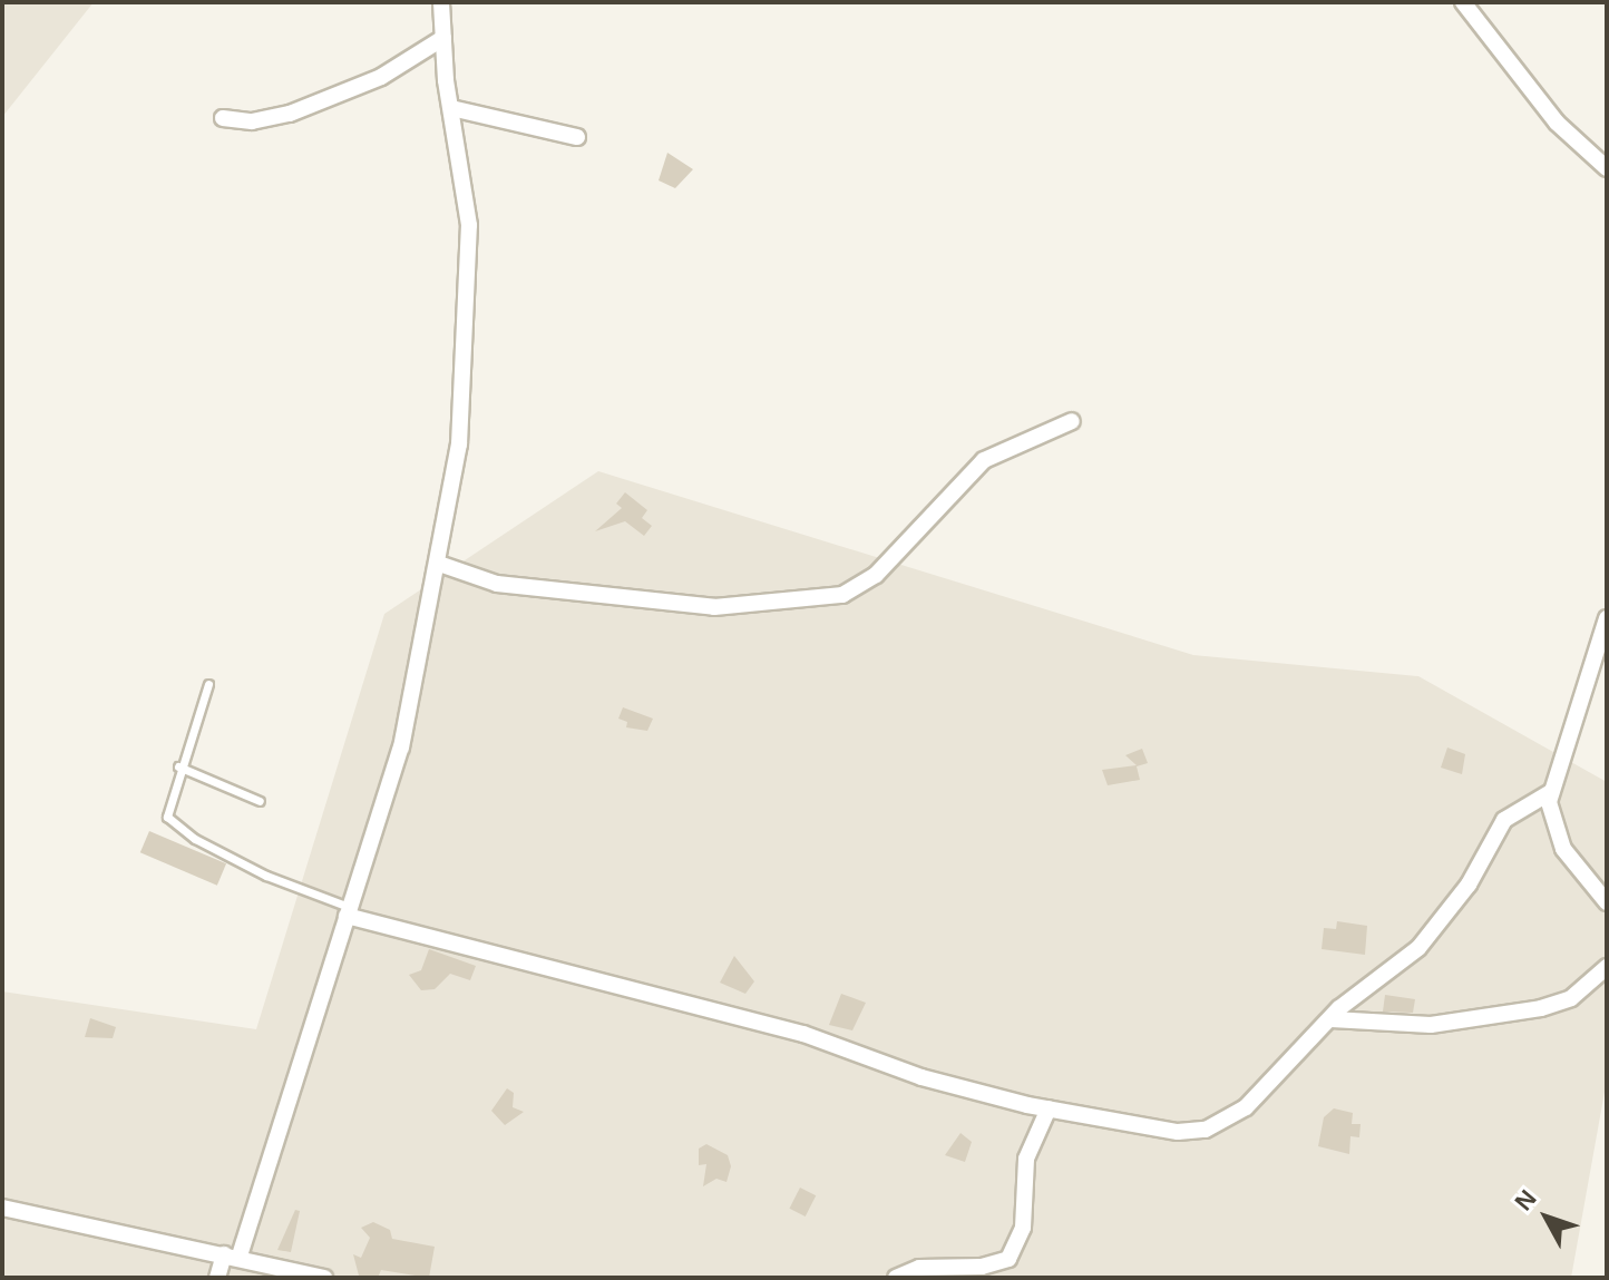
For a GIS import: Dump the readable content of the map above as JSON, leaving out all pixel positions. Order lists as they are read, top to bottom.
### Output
{
  "north": "top left"
}
